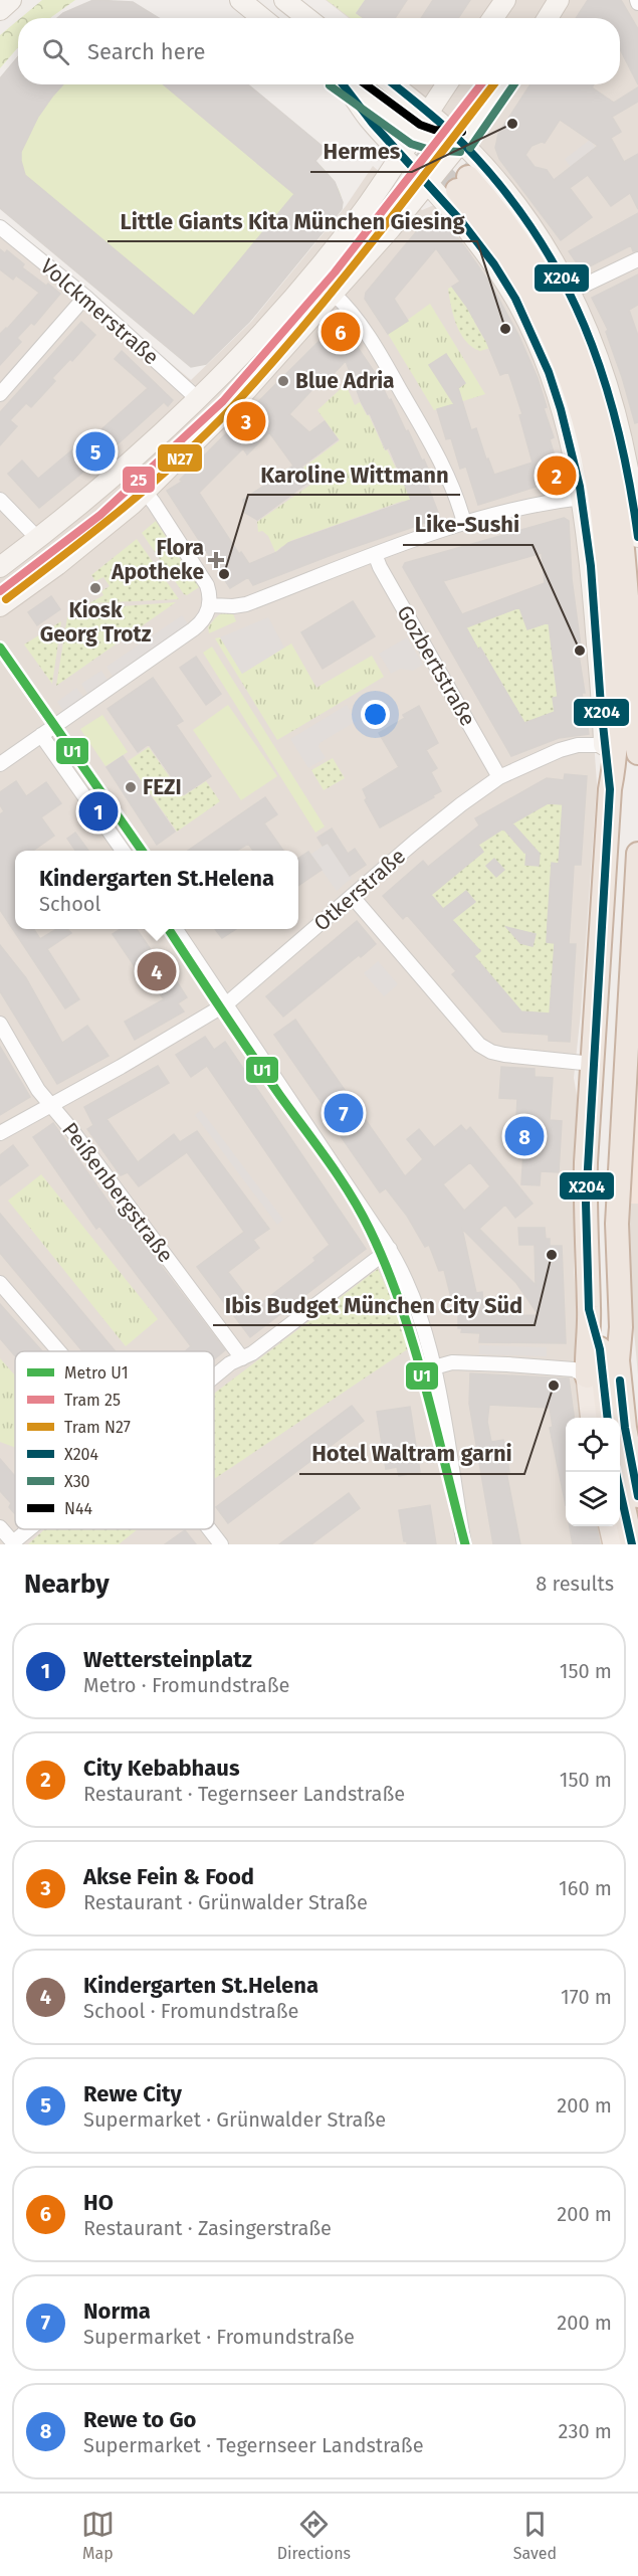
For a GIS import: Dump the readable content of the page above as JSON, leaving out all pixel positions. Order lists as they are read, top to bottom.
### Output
{
  "streets": {
    "street": [
      "Volckmerstraße",
      "Gozbertstraße",
      "Otkerstraße",
      "Peißenbergstraße"
    ]
  },
  "crossings": [
    ["Gozbertstraße", "Otkerstraße"],
    ["Otkerstraße", "Peißenbergstraße"]
  ],
  "places": {
    "other": [
      "Hermes",
      "Little Giants Kita München Giesing",
      "Blue Adria",
      "Karoline Wittmann",
      "Kiosk Georg Trotz",
      "Like-Sushi",
      "FEZI",
      "Ibis Budget München City Süd",
      "Hotel Waltram garni"
    ],
    "health": ["Flora Apotheke"]
  },
  "lines": [
    "tram line 25",
    "tram line N27",
    "transit line X204",
    "transit line X30",
    "transit line N44",
    "metro line U1"
  ],
  "legend": [
    "Metro U1",
    "Tram 25",
    "Tram N27",
    "X204",
    "X30",
    "N44"
  ],
  "page": {
    "search": "Search here",
    "pins": [
      "6",
      "3",
      "5",
      "2",
      "1",
      "4",
      "7",
      "8"
    ],
    "popup": ["Kindergarten St.Helena", "School"],
    "heading": ["Nearby", "8 results"],
    "list": [
      {
        "mark": "1",
        "name": "Wettersteinplatz",
        "note": "Metro · Fromundstraße",
        "value": "150 m"
      },
      {
        "mark": "2",
        "name": "City Kebabhaus",
        "note": "Restaurant · Tegernseer Landstraße",
        "value": "150 m"
      },
      {
        "mark": "3",
        "name": "Akse Fein & Food",
        "note": "Restaurant · Grünwalder Straße",
        "value": "160 m"
      },
      {
        "mark": "4",
        "name": "Kindergarten St.Helena",
        "note": "School · Fromundstraße",
        "value": "170 m"
      },
      {
        "mark": "5",
        "name": "Rewe City",
        "note": "Supermarket · Grünwalder Straße",
        "value": "200 m"
      },
      {
        "mark": "6",
        "name": "HO",
        "note": "Restaurant · Zasingerstraße",
        "value": "200 m"
      },
      {
        "mark": "7",
        "name": "Norma",
        "note": "Supermarket · Fromundstraße",
        "value": "200 m"
      },
      {
        "mark": "8",
        "name": "Rewe to Go",
        "note": "Supermarket · Tegernseer Landstraße",
        "value": "230 m"
      }
    ],
    "nav": ["Map", "Directions", "Saved"]
  }
}
